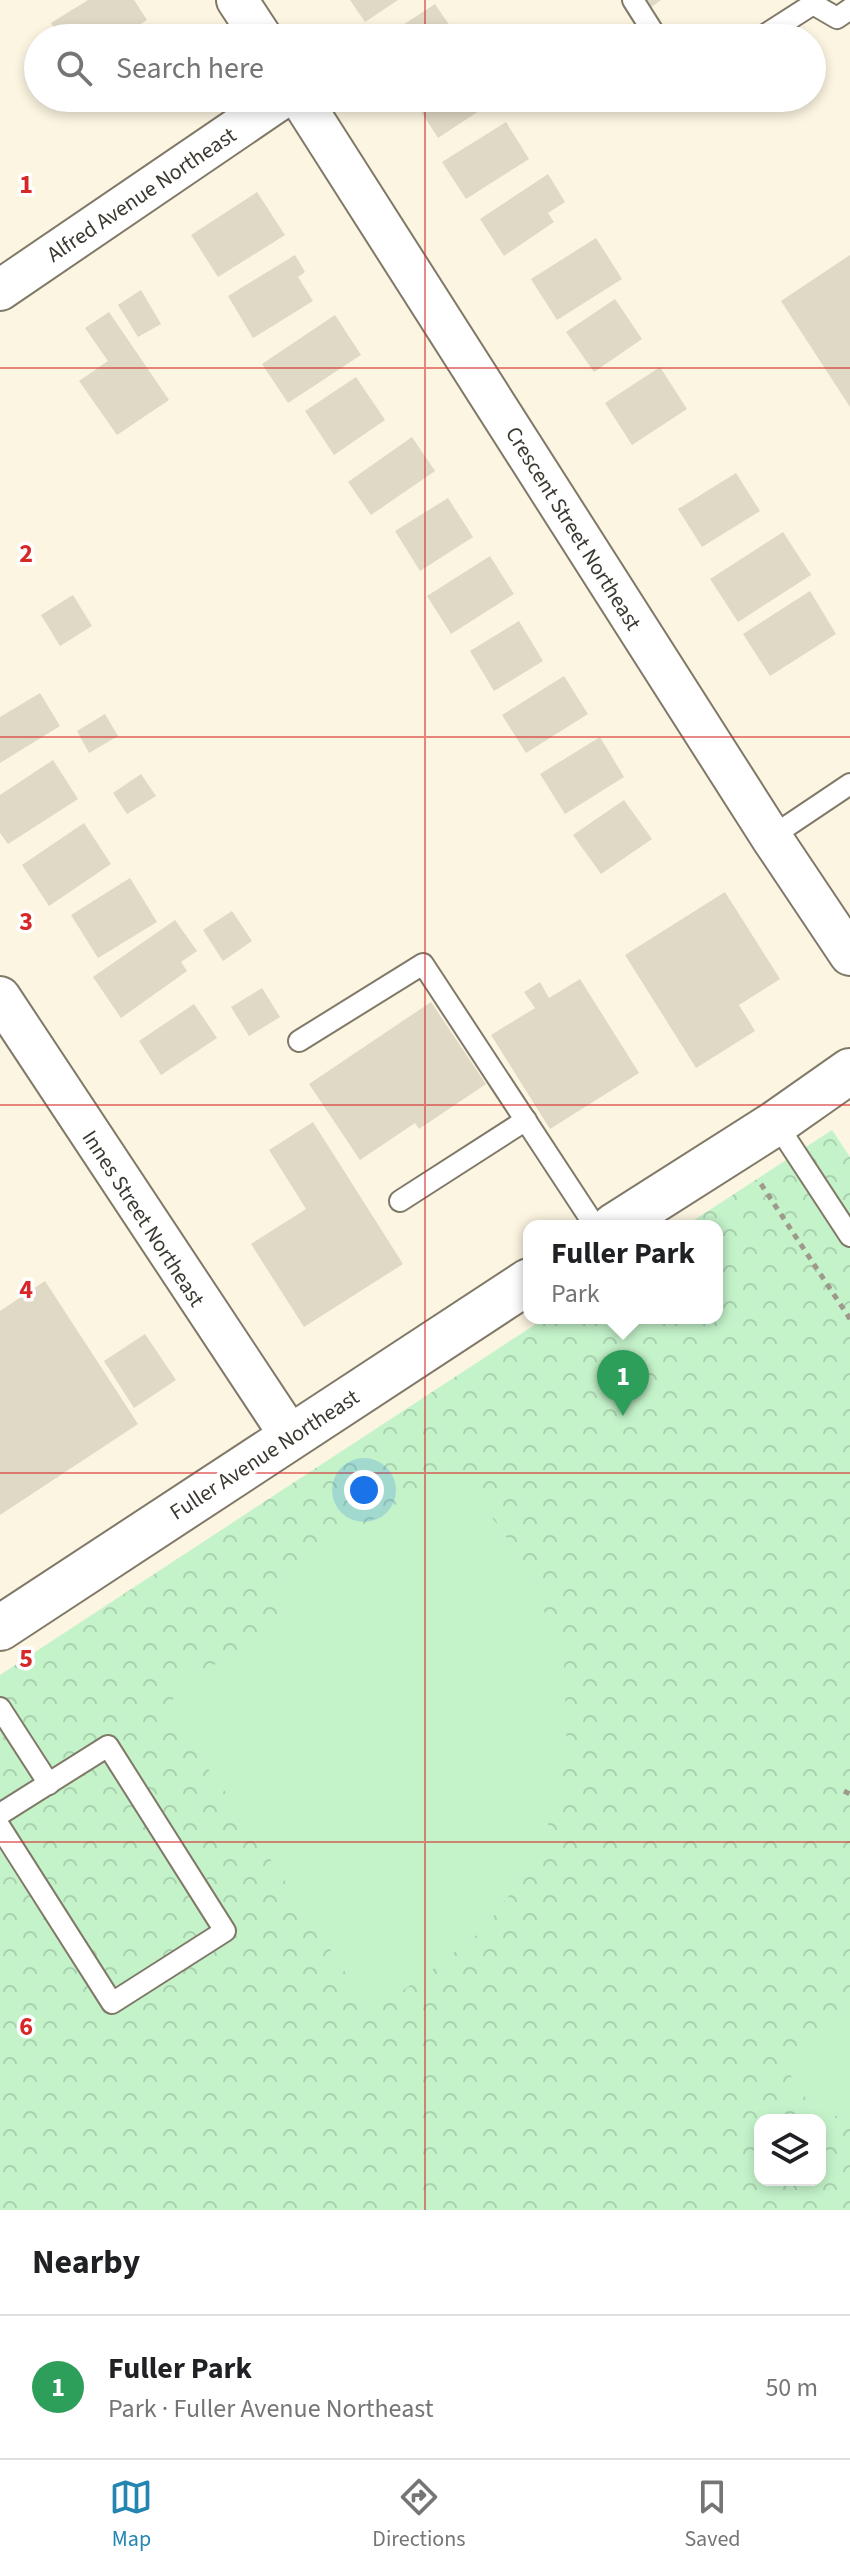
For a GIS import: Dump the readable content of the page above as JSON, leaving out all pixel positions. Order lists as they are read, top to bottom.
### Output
{
  "streets": {
    "main road": ["Fuller Avenue Northeast"],
    "street": ["Alfred Avenue Northeast", "Crescent Street Northeast", "Innes Street Northeast"]
  },
  "crossings": [
    ["Innes Street Northeast", "Fuller Avenue Northeast"]
  ],
  "page": {
    "search": "Search here",
    "popup": ["Fuller Park", "Park"],
    "pins": "1",
    "heading": "Nearby",
    "list": [
      {
        "mark": "1",
        "name": "Fuller Park",
        "note": "Park · Fuller Avenue Northeast",
        "value": "50 m"
      }
    ],
    "nav": ["Map", "Directions", "Saved"]
  },
  "grid": {
    "rows": [
      "1",
      "2",
      "3",
      "4",
      "5",
      "6"
    ]
  }
}
